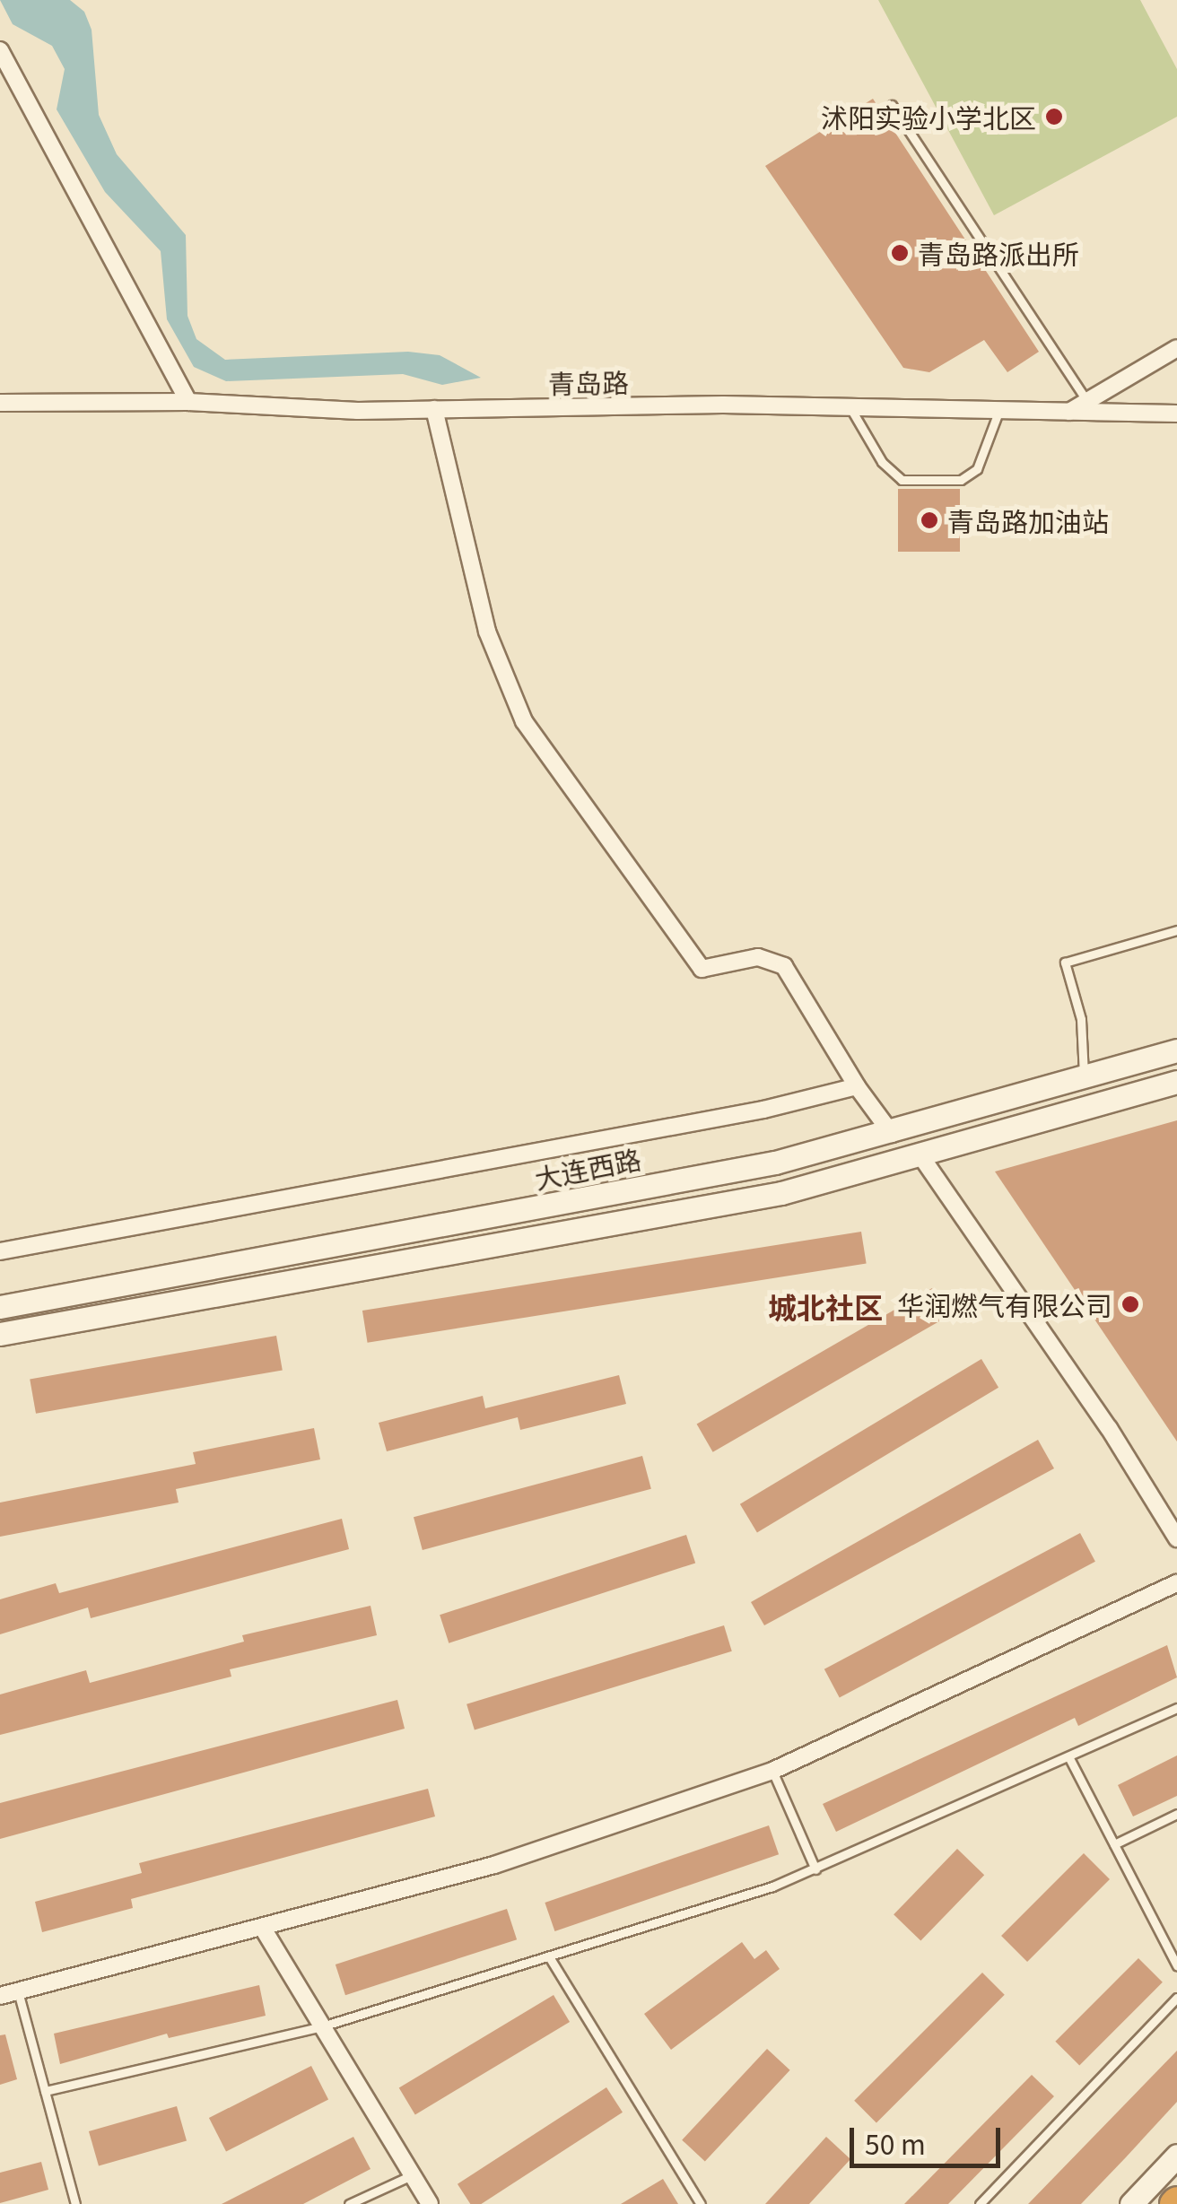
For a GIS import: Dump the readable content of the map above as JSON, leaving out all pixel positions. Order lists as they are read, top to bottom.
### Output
{
  "streets": {
    "main road": ["大连西路"],
    "street": ["青岛路"]
  },
  "districts": ["城北社区"],
  "places": [
    "沭阳实验小学北区",
    "青岛路派出所",
    "青岛路加油站",
    "华润燃气有限公司"
  ],
  "scale_bar": "50 m"
}
